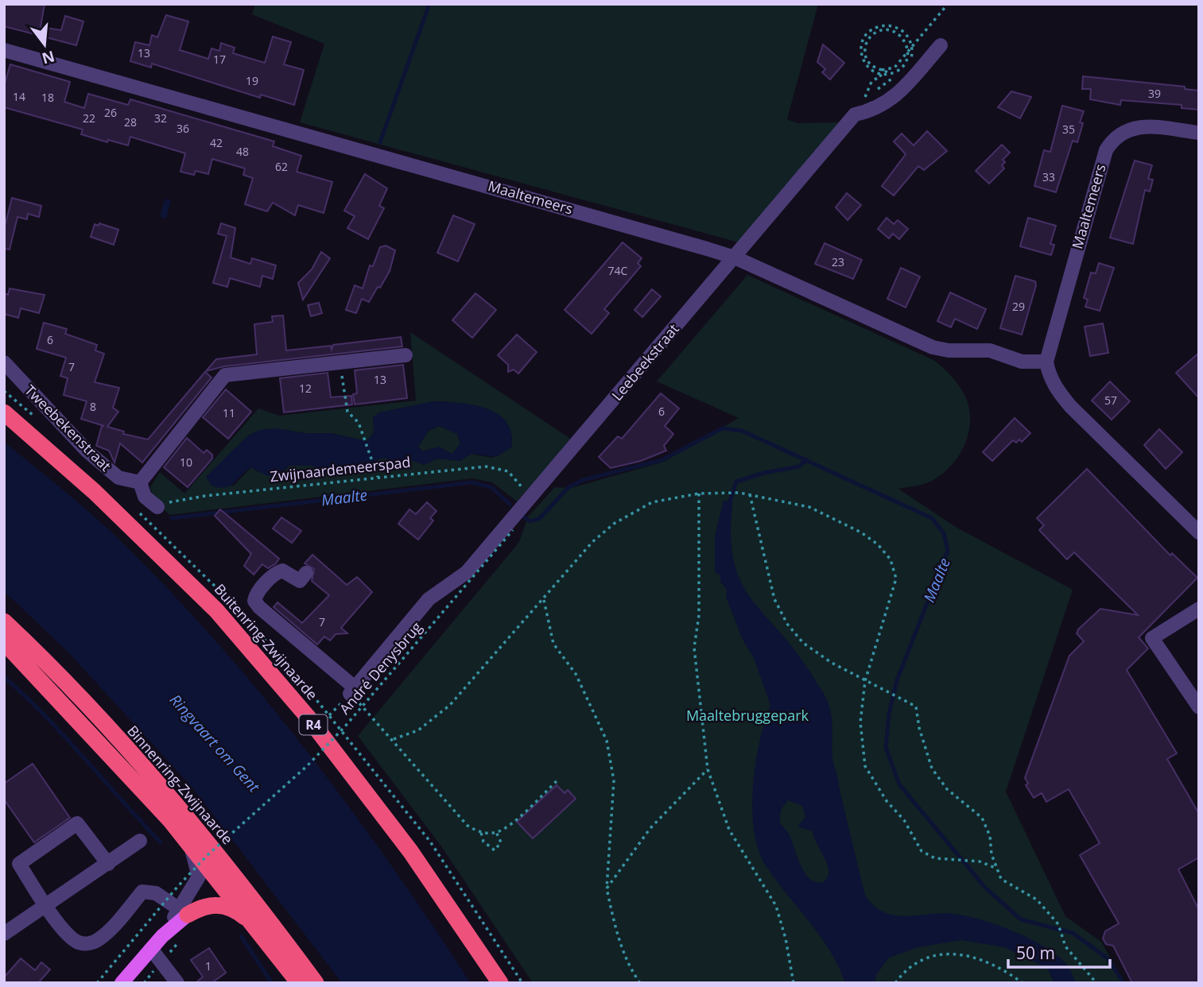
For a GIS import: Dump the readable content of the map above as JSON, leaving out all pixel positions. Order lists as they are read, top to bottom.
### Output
{
  "streets": {
    "highway": ["Buitenring-Zwijnaarde", "R4", "Binnenring-Zwijnaarde"],
    "street": ["Maaltemeers", "Leebeekstraat", "Tweebekenstraat"],
    "path": ["Zwijnaardemeerspad", "André Denysbrug"]
  },
  "crossings": [
    ["Maaltemeers", "Leebeekstraat"],
    ["Leebeekstraat", "Zwijnaardemeerspad"]
  ],
  "water": ["Maalte", "Ringvaart om Gent"],
  "parks": ["Maaltebruggepark"],
  "house_numbers": [
    "13",
    "17",
    "19",
    "39",
    "14",
    "18",
    "26",
    "22",
    "32",
    "28",
    "36",
    "35",
    "42",
    "48",
    "62",
    "33",
    "23",
    "74C",
    "29",
    "6",
    "7",
    "13",
    "12",
    "57",
    "8",
    "6",
    "11",
    "10",
    "7",
    "1"
  ],
  "scale_bar": "50 m",
  "north": "bottom"
}
